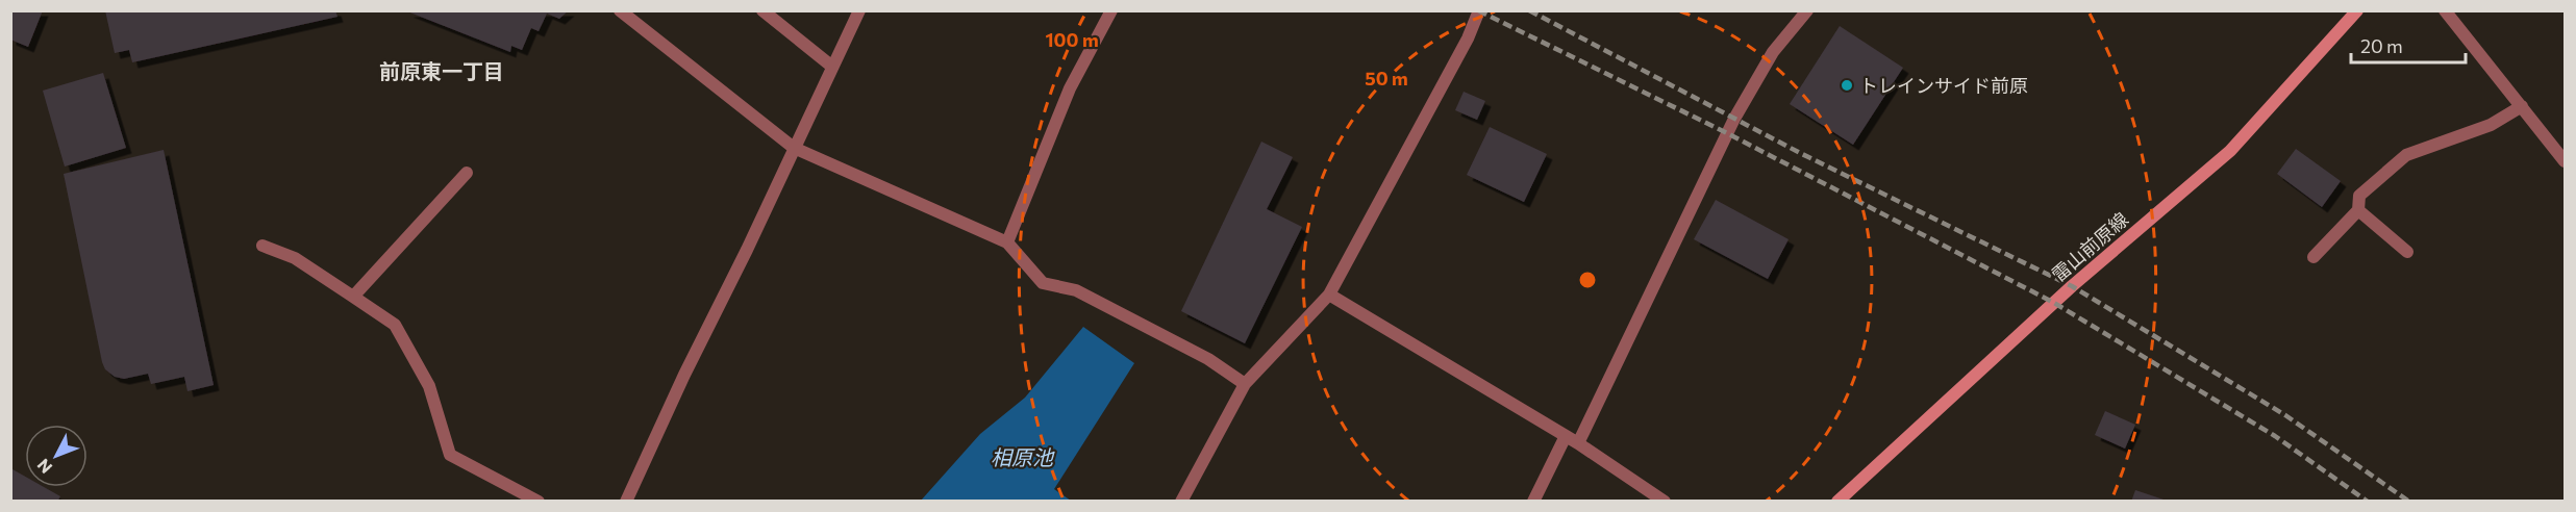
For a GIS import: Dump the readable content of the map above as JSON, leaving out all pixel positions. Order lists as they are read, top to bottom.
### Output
{
  "streets": {
    "main road": ["雷山前原線"]
  },
  "districts": ["前原東一丁目"],
  "water": ["相原池"],
  "places": ["トレインサイド前原"],
  "scale_bar": "20 m",
  "north": "bottom left",
  "rings": ["100 m", "50 m"]
}
